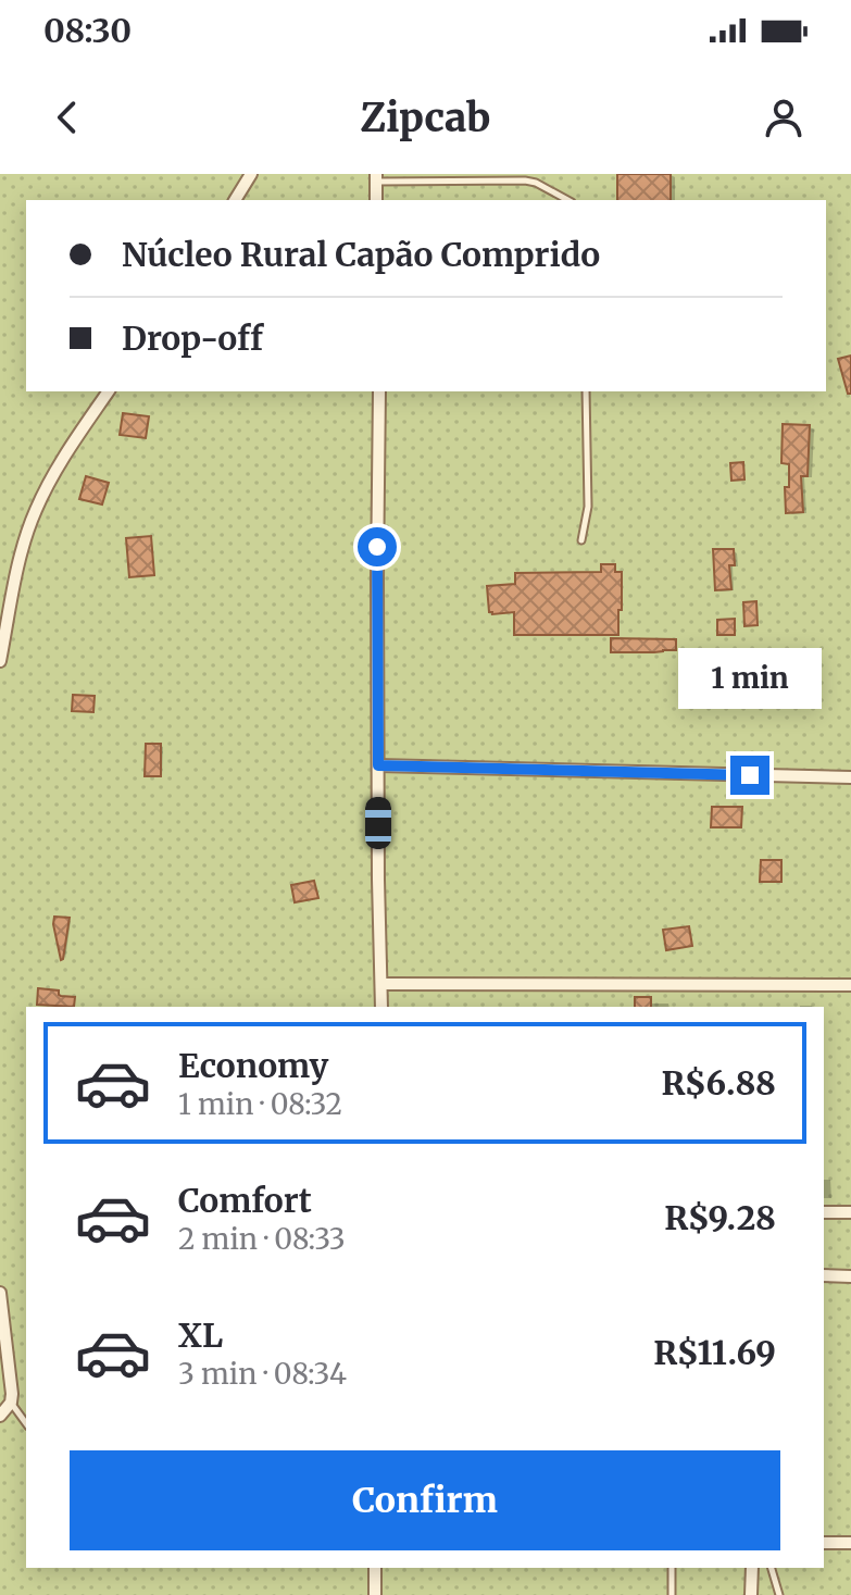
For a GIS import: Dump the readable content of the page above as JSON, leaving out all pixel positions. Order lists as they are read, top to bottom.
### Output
{
  "page": {
    "status": "08:30",
    "header": "Zipcab",
    "banner": ["Núcleo Rural Capão Comprido", "Drop-off"],
    "bubble": "1 min",
    "list": [
      {
        "name": "Economy",
        "note": "1 min · 08:32",
        "value": "R$6.88"
      },
      {
        "name": "Comfort",
        "note": "2 min · 08:33",
        "value": "R$9.28"
      },
      {
        "name": "XL",
        "note": "3 min · 08:34",
        "value": "R$11.69"
      }
    ],
    "buttons": "Confirm"
  }
}
